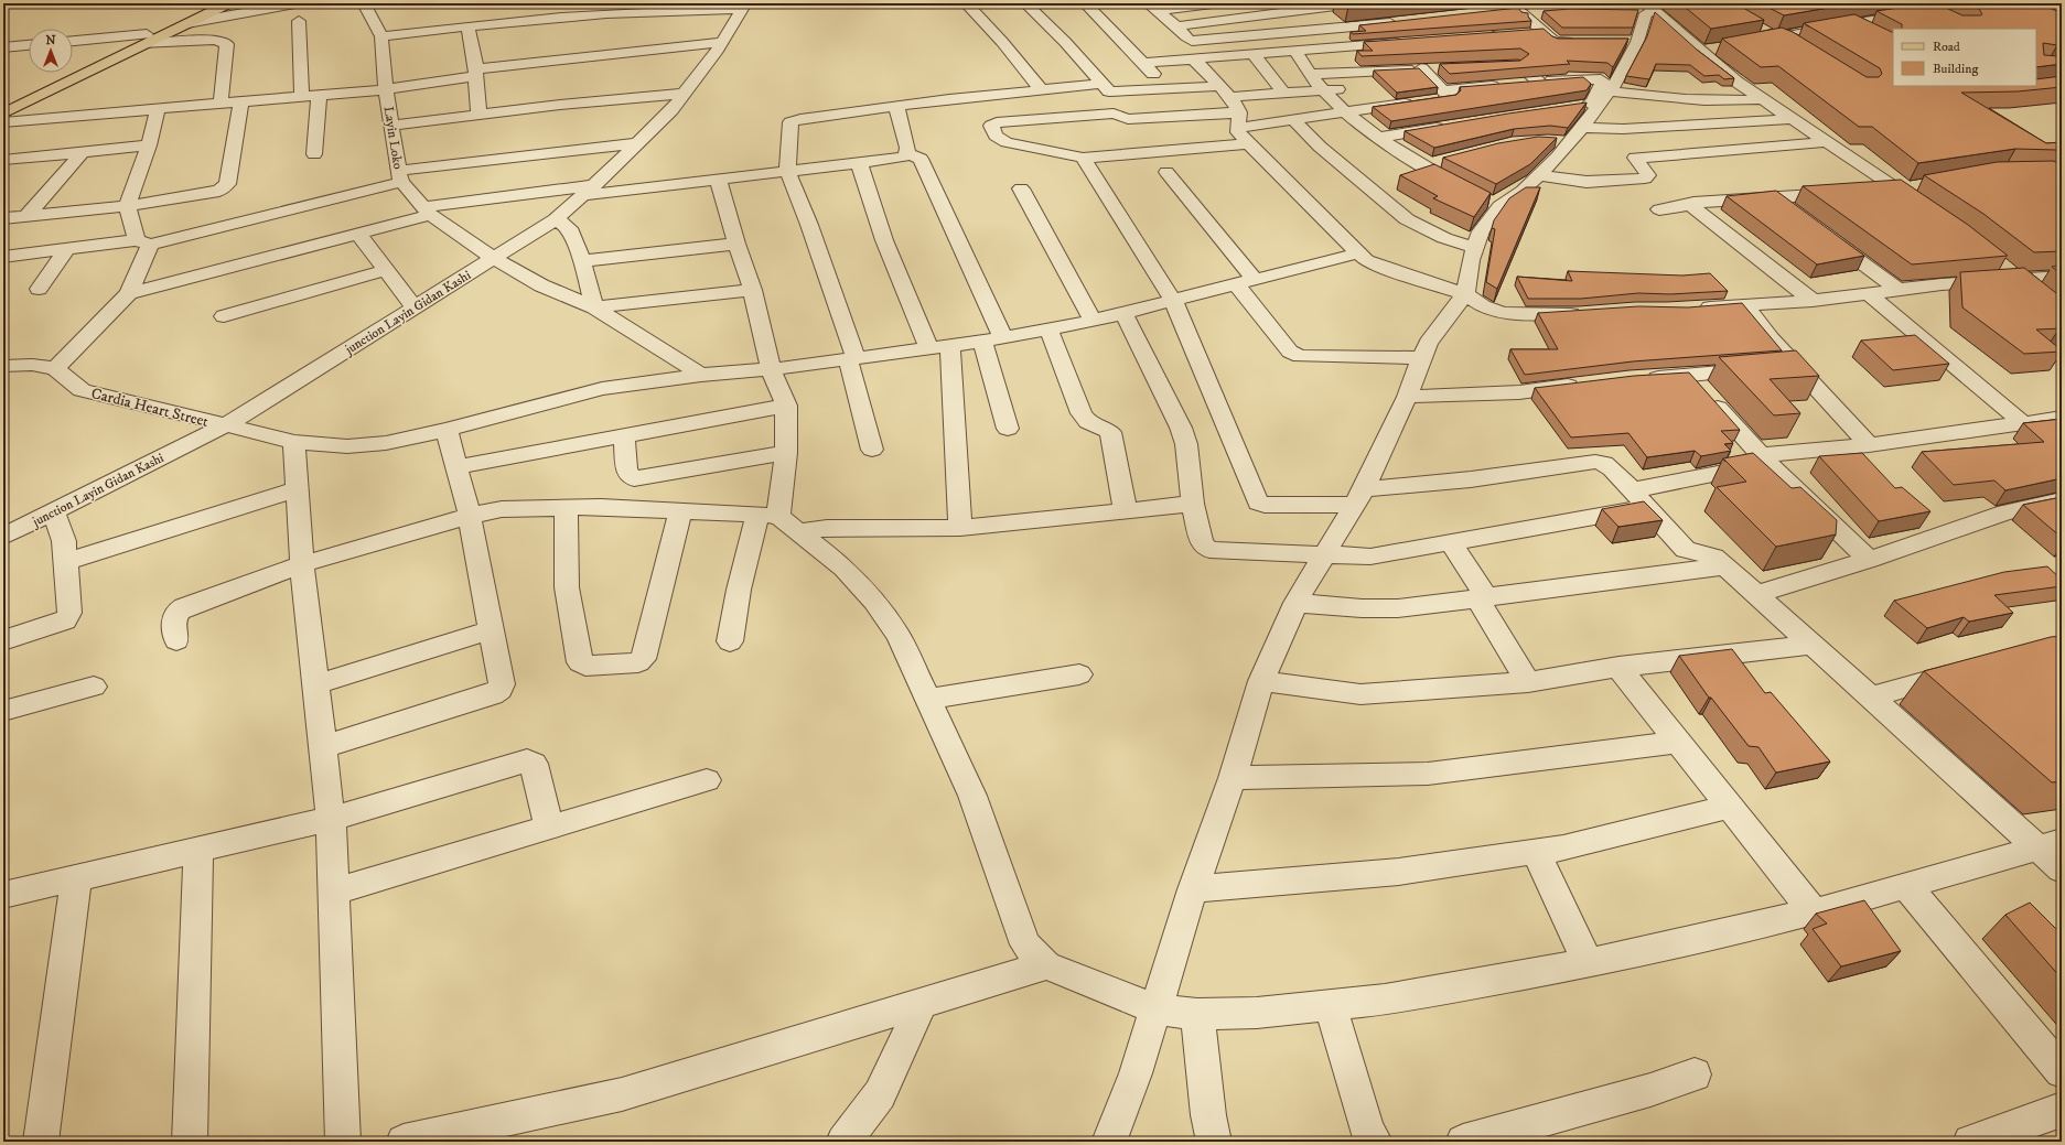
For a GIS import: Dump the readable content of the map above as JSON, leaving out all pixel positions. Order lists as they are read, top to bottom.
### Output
{
  "streets": {
    "street": ["Layin Loko", "junction Layin Gidan Kashi", "Cardia Heart Street"]
  },
  "crossings": [
    ["Layin Loko", "junction Layin Gidan Kashi"],
    ["Layin Loko", "Cardia Heart Street"],
    ["junction Layin Gidan Kashi", "Cardia Heart Street"]
  ],
  "legend": ["Road", "Building"],
  "north": "top"
}
